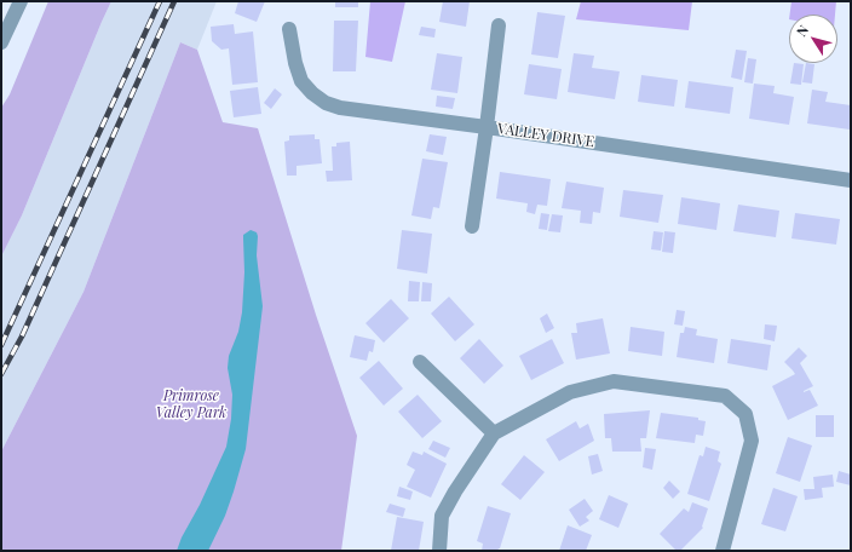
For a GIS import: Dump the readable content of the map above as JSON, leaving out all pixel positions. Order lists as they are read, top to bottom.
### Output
{
  "streets": {
    "street": ["VALLEY DRIVE"]
  },
  "parks": ["Primrose Valley Park"],
  "north": "top left"
}
